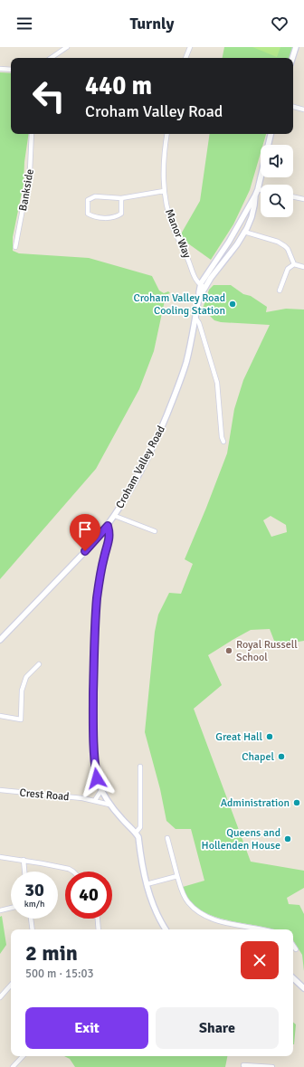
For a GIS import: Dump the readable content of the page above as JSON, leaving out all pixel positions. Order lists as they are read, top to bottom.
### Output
{
  "streets": {
    "street": [
      "Bankside",
      "Manor Way",
      "Croham Valley Road",
      "Crest Road"
    ]
  },
  "crossings": [
    ["Manor Way", "Croham Valley Road"]
  ],
  "places": [
    "Croham Valley Road Cooling Station",
    "Royal Russell School",
    "Great Hall",
    "Chapel",
    "Administration",
    "Queens and Hollenden House"
  ],
  "page": {
    "header": "Turnly",
    "turn": ["440 m", "Croham Valley Road"],
    "speed": "30 km/h",
    "limit": "40",
    "heading": ["2 min", "500 m · 15:03"],
    "buttons": ["Exit", "Share"]
  }
}
